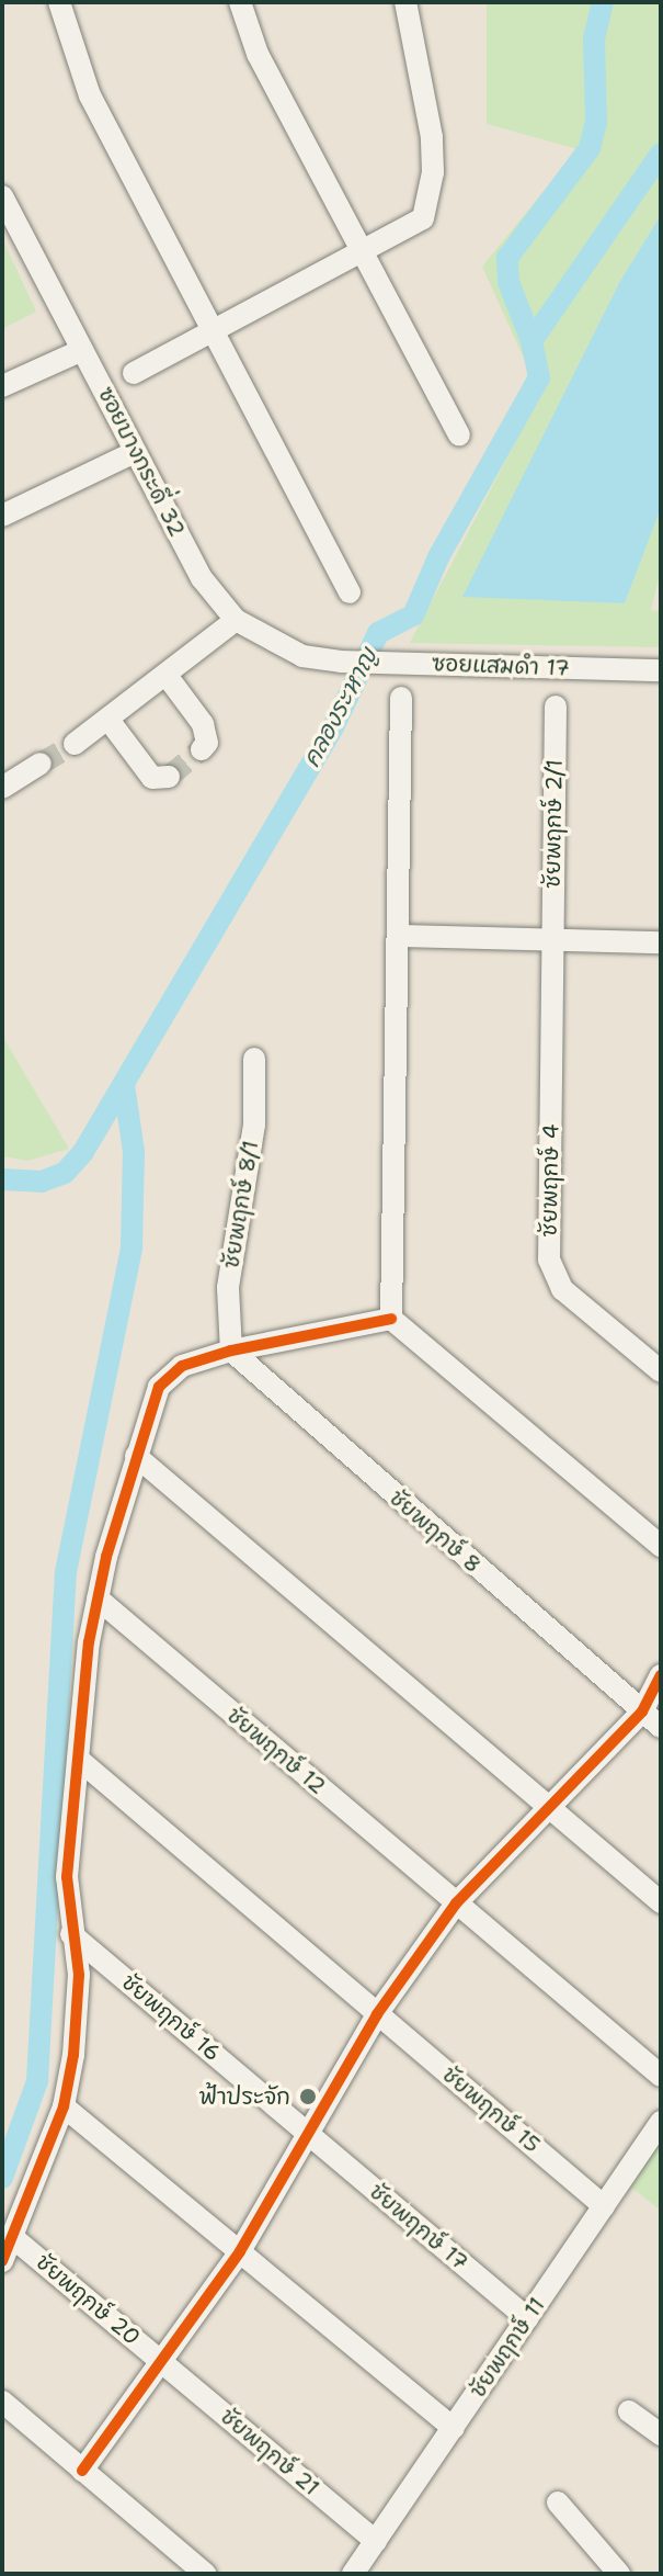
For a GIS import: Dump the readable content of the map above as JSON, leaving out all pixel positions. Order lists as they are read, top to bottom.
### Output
{
  "streets": {
    "street": [
      "ซอยบางกระดี่ 32",
      "ซอยแสมดำ 17",
      "ชัยพฤกษ์ 2/1",
      "ชัยพฤกษ์ 4",
      "ชัยพฤกษ์ 8/1",
      "ชัยพฤกษ์ 8",
      "ชัยพฤกษ์ 12",
      "ชัยพฤกษ์ 16",
      "ชัยพฤกษ์ 15",
      "ชัยพฤกษ์ 17",
      "ชัยพฤกษ์ 20",
      "ชัยพฤกษ์ 11",
      "ชัยพฤกษ์ 21"
    ]
  },
  "crossings": [
    ["ซอยบางกระดี่ 32", "ซอยแสมดำ 17"],
    ["ชัยพฤกษ์ 2/1", "ชัยพฤกษ์ 4"],
    ["ชัยพฤกษ์ 8/1", "ชัยพฤกษ์ 8"],
    ["ชัยพฤกษ์ 16", "ชัยพฤกษ์ 17"],
    ["ชัยพฤกษ์ 15", "ชัยพฤกษ์ 11"],
    ["ชัยพฤกษ์ 17", "ชัยพฤกษ์ 11"],
    ["ชัยพฤกษ์ 20", "ชัยพฤกษ์ 21"],
    ["ชัยพฤกษ์ 11", "ชัยพฤกษ์ 21"]
  ],
  "water": ["คลองระหาญ"],
  "places": ["ฟ้าประจัก"]
}
